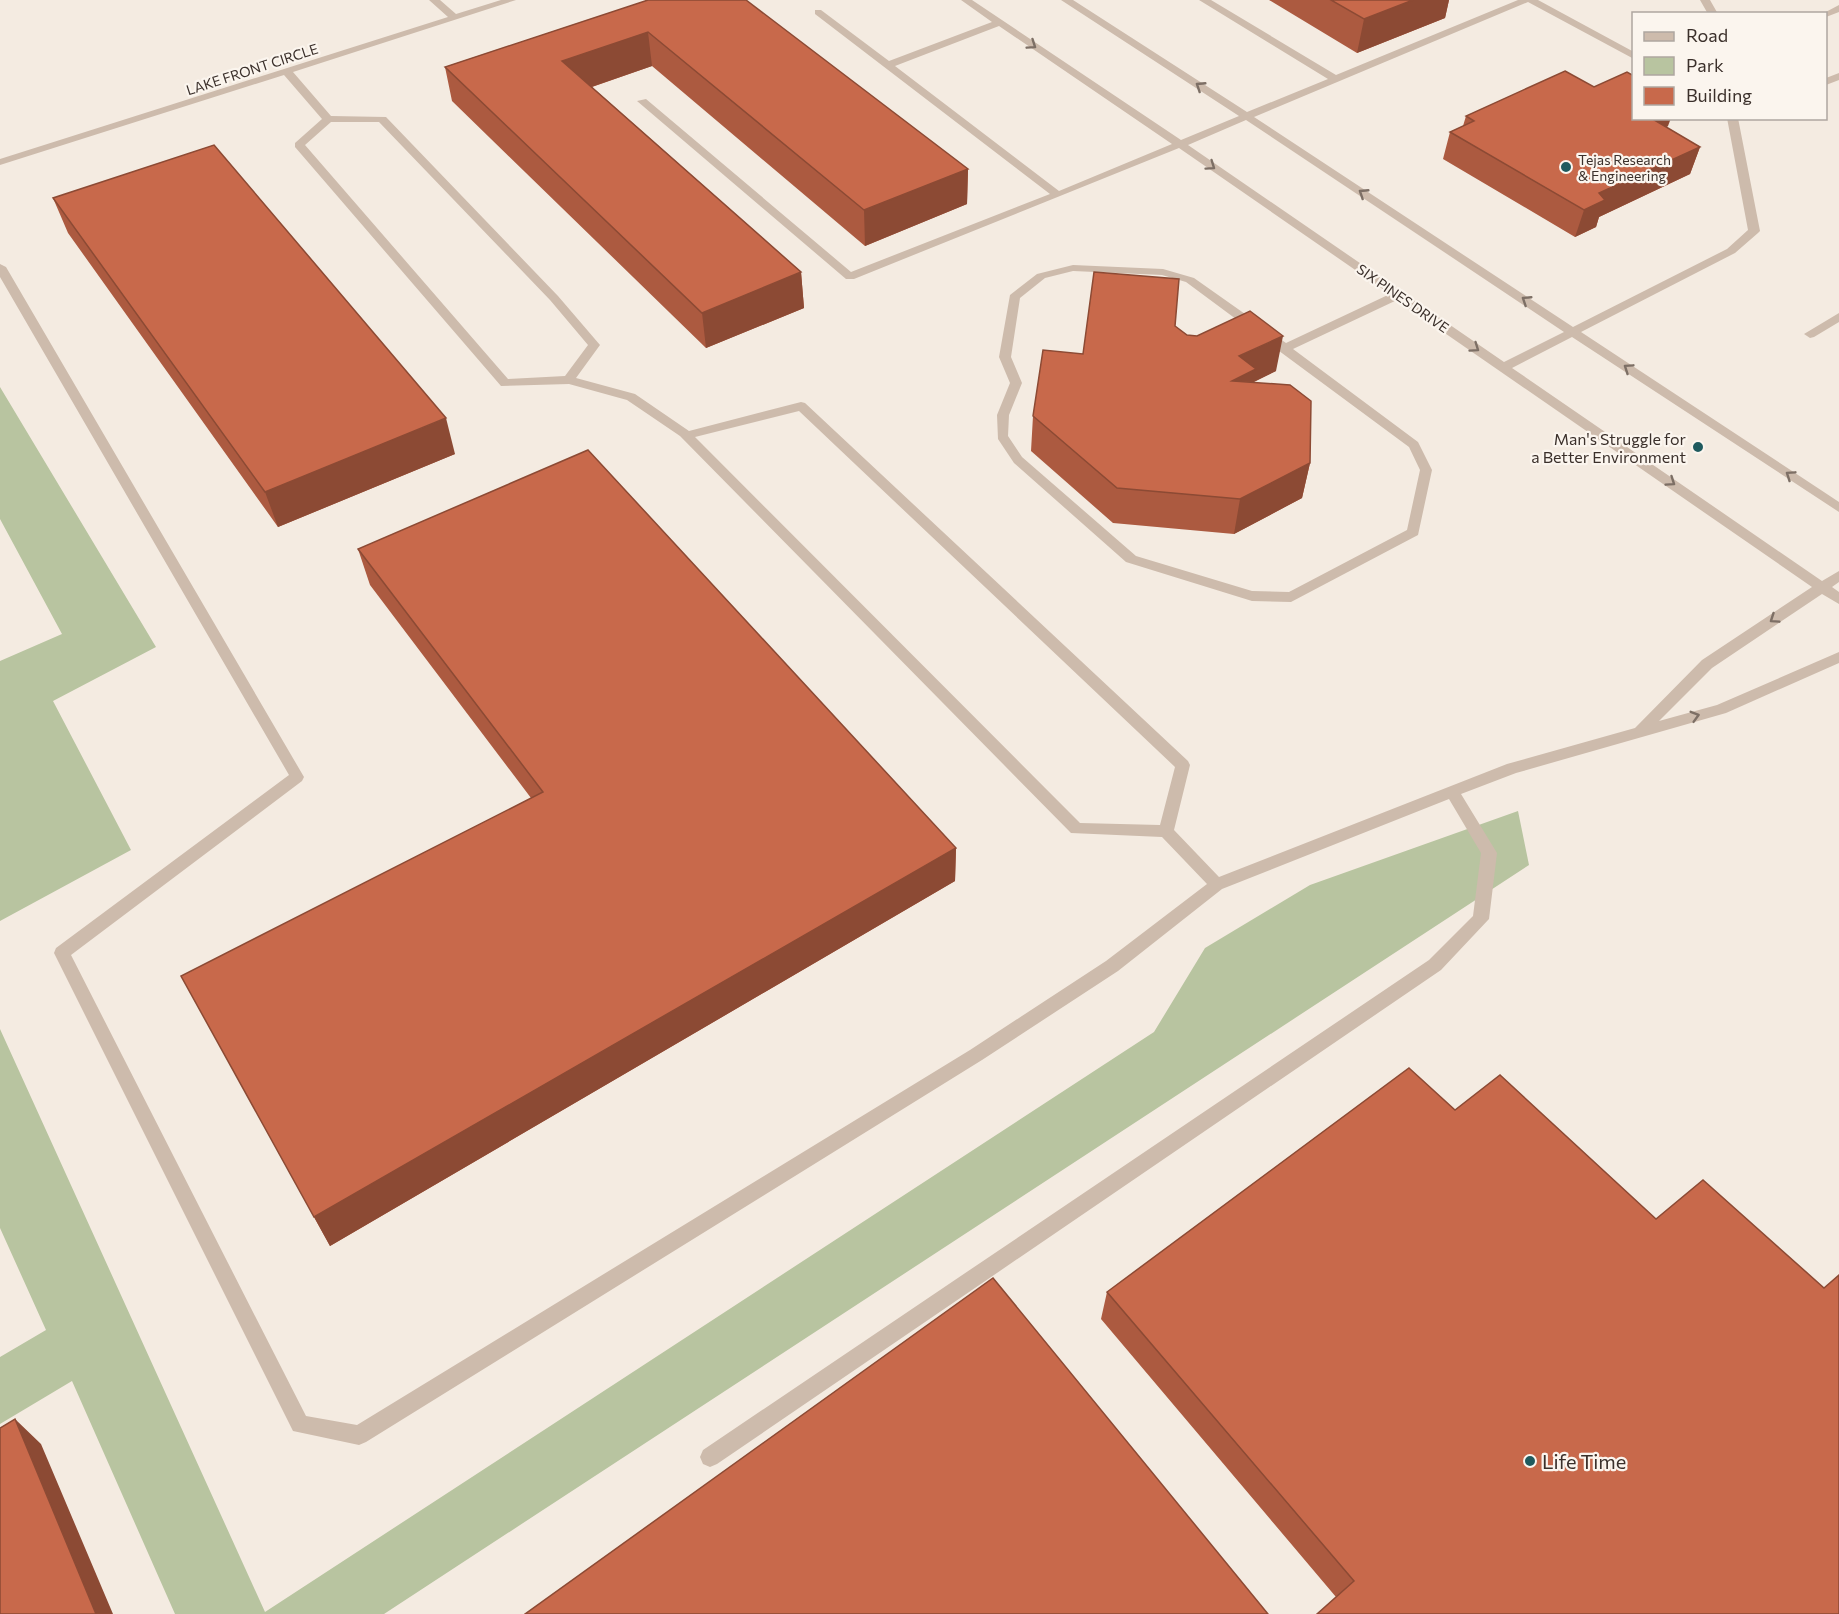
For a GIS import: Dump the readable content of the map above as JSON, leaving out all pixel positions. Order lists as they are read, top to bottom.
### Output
{
  "streets": {
    "street": ["LAKE FRONT CIRCLE", "SIX PINES DRIVE"]
  },
  "places": ["Tejas Research & Engineering", "Man's Struggle for a Better Environment", "Life Time"],
  "legend": ["Road", "Park", "Building"]
}
